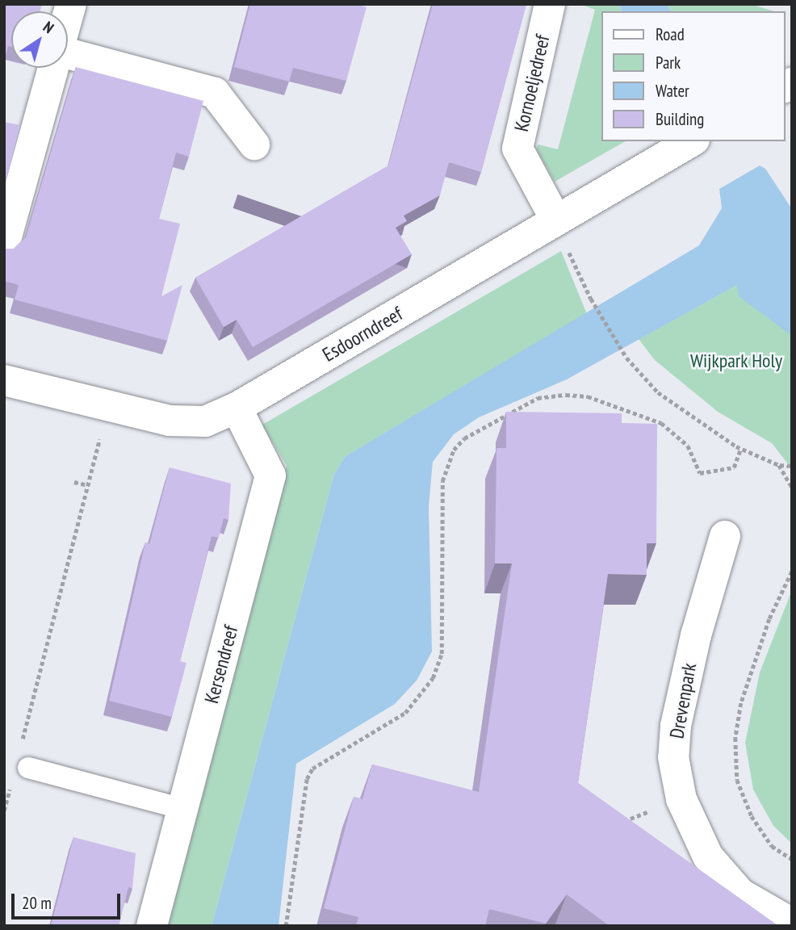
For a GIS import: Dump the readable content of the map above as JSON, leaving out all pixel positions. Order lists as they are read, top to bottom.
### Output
{
  "streets": {
    "street": [
      "Kornoeljedreef",
      "Esdoorndreef",
      "Kersendreef",
      "Drevenpark"
    ]
  },
  "crossings": [
    ["Kornoeljedreef", "Esdoorndreef"],
    ["Esdoorndreef", "Kersendreef"]
  ],
  "parks": ["Wijkpark Holy"],
  "legend": [
    "Road",
    "Park",
    "Water",
    "Building"
  ],
  "scale_bar": "20 m",
  "north": "top right"
}
